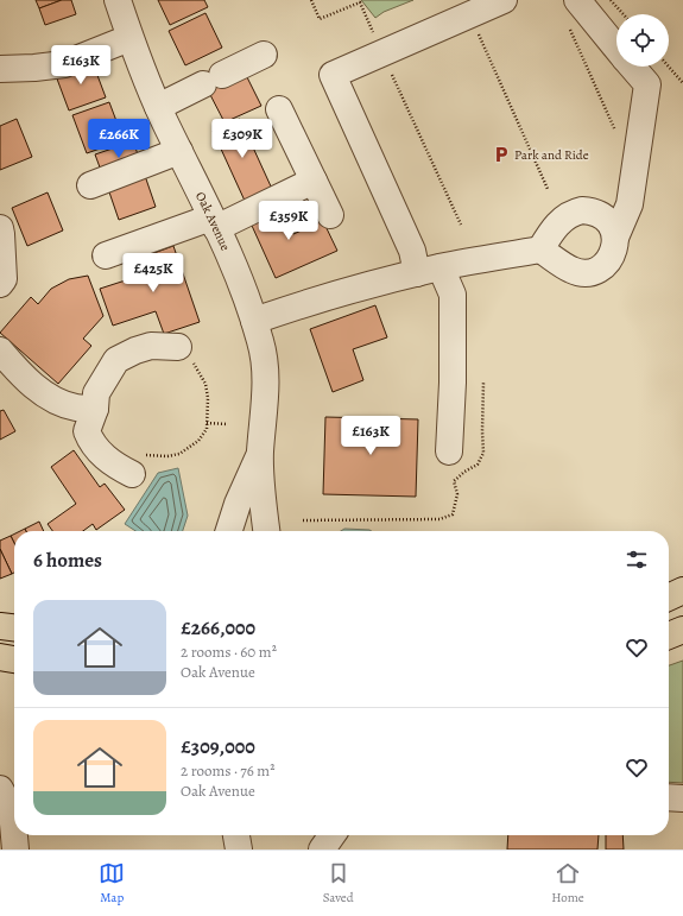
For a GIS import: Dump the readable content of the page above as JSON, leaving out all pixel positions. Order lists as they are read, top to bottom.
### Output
{
  "streets": {
    "street": ["Oak Avenue"]
  },
  "places": {
    "parking": ["Park and Ride"]
  },
  "page": {
    "price": [
      "£163K",
      "£266K",
      "£309K",
      "£359K",
      "£425K",
      "£163K"
    ],
    "heading": "6 homes",
    "list": [
      {
        "name": "£266,000",
        "note": "2 rooms · 60 m² · Oak Avenue"
      },
      {
        "name": "£309,000",
        "note": "2 rooms · 76 m² · Oak Avenue"
      }
    ],
    "tabs": ["Map", "Saved", "Home"]
  }
}
